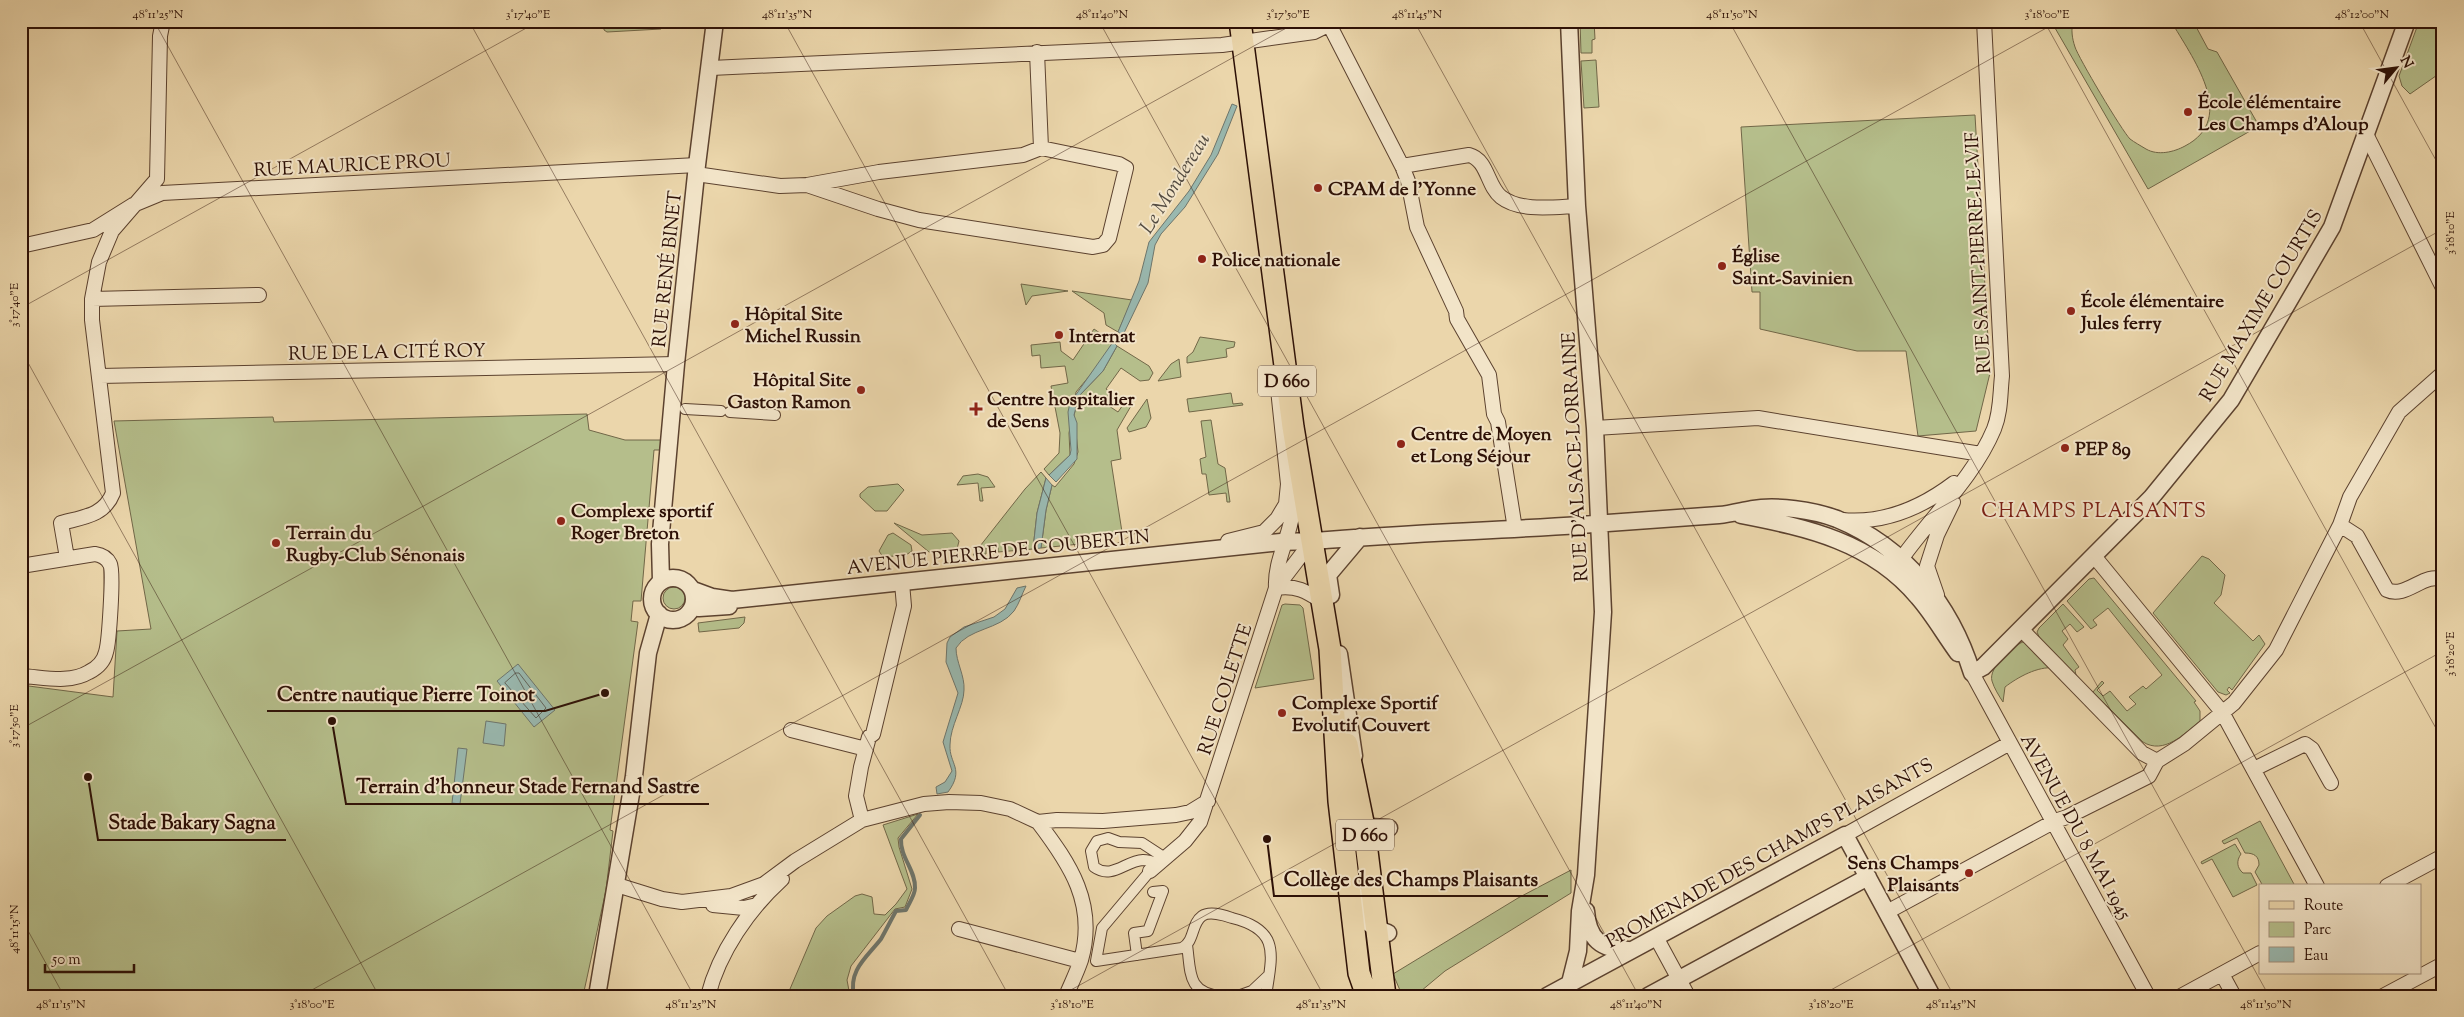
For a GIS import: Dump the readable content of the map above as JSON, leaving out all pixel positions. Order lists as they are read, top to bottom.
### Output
{
  "streets": {
    "main road": ["D 660"],
    "street": [
      "RUE MAURICE PROU",
      "RUE SAINT-PIERRE-LE-VIF",
      "RUE RENÉ BINET",
      "RUE MAXIME COURTIS",
      "RUE DE LA CITÉ ROY",
      "RUE D'ALSACE-LORRAINE",
      "AVENUE PIERRE DE COUBERTIN",
      "RUE COLETTE",
      "AVENUE DU 8 MAI 1945",
      "PROMENADE DES CHAMPS PLAISANTS"
    ]
  },
  "crossings": [
    ["RUE MAURICE PROU", "RUE RENÉ BINET"],
    ["RUE SAINT-PIERRE-LE-VIF", "AVENUE PIERRE DE COUBERTIN"],
    ["RUE RENÉ BINET", "RUE DE LA CITÉ ROY"],
    ["RUE RENÉ BINET", "AVENUE PIERRE DE COUBERTIN"],
    ["RUE MAXIME COURTIS", "AVENUE PIERRE DE COUBERTIN"],
    ["RUE MAXIME COURTIS", "AVENUE DU 8 MAI 1945"],
    ["D 660", "AVENUE PIERRE DE COUBERTIN"],
    ["D 660", "RUE COLETTE"],
    ["RUE D'ALSACE-LORRAINE", "AVENUE PIERRE DE COUBERTIN"],
    ["RUE D'ALSACE-LORRAINE", "PROMENADE DES CHAMPS PLAISANTS"],
    ["AVENUE PIERRE DE COUBERTIN", "RUE COLETTE"],
    ["AVENUE PIERRE DE COUBERTIN", "AVENUE DU 8 MAI 1945"],
    ["AVENUE DU 8 MAI 1945", "PROMENADE DES CHAMPS PLAISANTS"]
  ],
  "districts": ["CHAMPS PLAISANTS"],
  "water": ["Le Mondereau"],
  "places": {
    "other": [
      "École élémentaire Les Champs d'Aloup",
      "CPAM de l'Yonne",
      "Police nationale",
      "Église Saint-Savinien",
      "École élémentaire Jules ferry",
      "Hôpital Site Michel Russin",
      "Internat",
      "Hôpital Site Gaston Ramon",
      "Centre de Moyen et Long Séjour",
      "PEP 89",
      "Complexe sportif Roger Breton",
      "Terrain du Rugby-Club Sénonais",
      "Centre nautique Pierre Toinot",
      "Complexe Sportif Evolutif Couvert",
      "Terrain d'honneur Stade Fernand Sastre",
      "Stade Bakary Sagna",
      "Collège des Champs Plaisants",
      "Sens Champs Plaisants"
    ],
    "health": ["Centre hospitalier de Sens"]
  },
  "legend": ["Route", "Parc", "Eau"],
  "scale_bar": "50 m",
  "north": "top right",
  "coordinates": [
    "48°11'25\"N",
    "3°17'40\"E",
    "48°11'35\"N",
    "48°11'40\"N",
    "3°17'50\"E",
    "48°11'45\"N",
    "48°11'50\"N",
    "3°18'00\"E",
    "48°12'00\"N",
    "3°18'10\"E",
    "3°18'20\"E",
    "48°11'15\"N"
  ]
}
